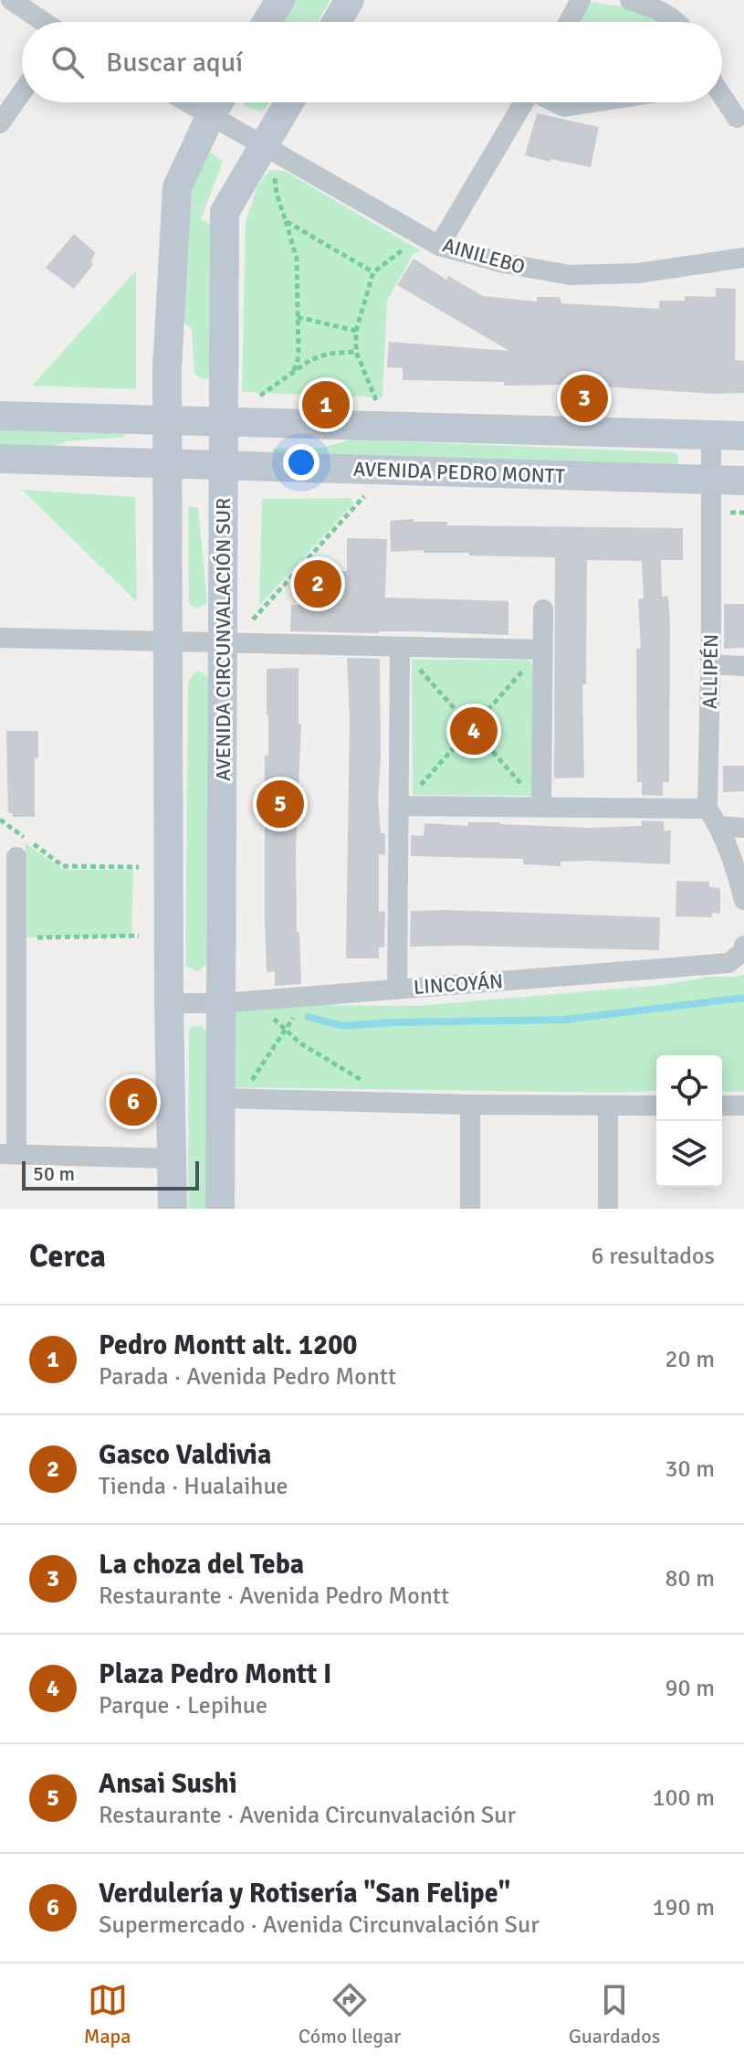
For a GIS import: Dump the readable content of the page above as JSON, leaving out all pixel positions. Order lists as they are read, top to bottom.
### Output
{
  "streets": {
    "main road": ["AVENIDA PEDRO MONTT", "AVENIDA CIRCUNVALACIÓN SUR"],
    "street": ["AINILEBO", "ALLIPÉN", "LINCOYÁN"]
  },
  "crossings": [
    ["AINILEBO", "AVENIDA CIRCUNVALACIÓN SUR"],
    ["AVENIDA PEDRO MONTT", "AVENIDA CIRCUNVALACIÓN SUR"],
    ["AVENIDA PEDRO MONTT", "ALLIPÉN"],
    ["AVENIDA CIRCUNVALACIÓN SUR", "LINCOYÁN"]
  ],
  "scale_bar": "50 m",
  "page": {
    "search": "Buscar aquí",
    "pins": [
      "3",
      "1",
      "2",
      "4",
      "5",
      "6"
    ],
    "scale": "50 m",
    "heading": ["Cerca", "6 resultados"],
    "list": [
      {
        "mark": "1",
        "name": "Pedro Montt alt. 1200",
        "note": "Parada · Avenida Pedro Montt",
        "value": "20 m"
      },
      {
        "mark": "2",
        "name": "Gasco Valdivia",
        "note": "Tienda · Hualaihue",
        "value": "30 m"
      },
      {
        "mark": "3",
        "name": "La choza del Teba",
        "note": "Restaurante · Avenida Pedro Montt",
        "value": "80 m"
      },
      {
        "mark": "4",
        "name": "Plaza Pedro Montt I",
        "note": "Parque · Lepihue",
        "value": "90 m"
      },
      {
        "mark": "5",
        "name": "Ansai Sushi",
        "note": "Restaurante · Avenida Circunvalación Sur",
        "value": "100 m"
      },
      {
        "mark": "6",
        "name": "Verdulería y Rotisería \"San Felipe\"",
        "note": "Supermercado · Avenida Circunvalación Sur",
        "value": "190 m"
      }
    ],
    "nav": ["Mapa", "Cómo llegar", "Guardados"]
  }
}
